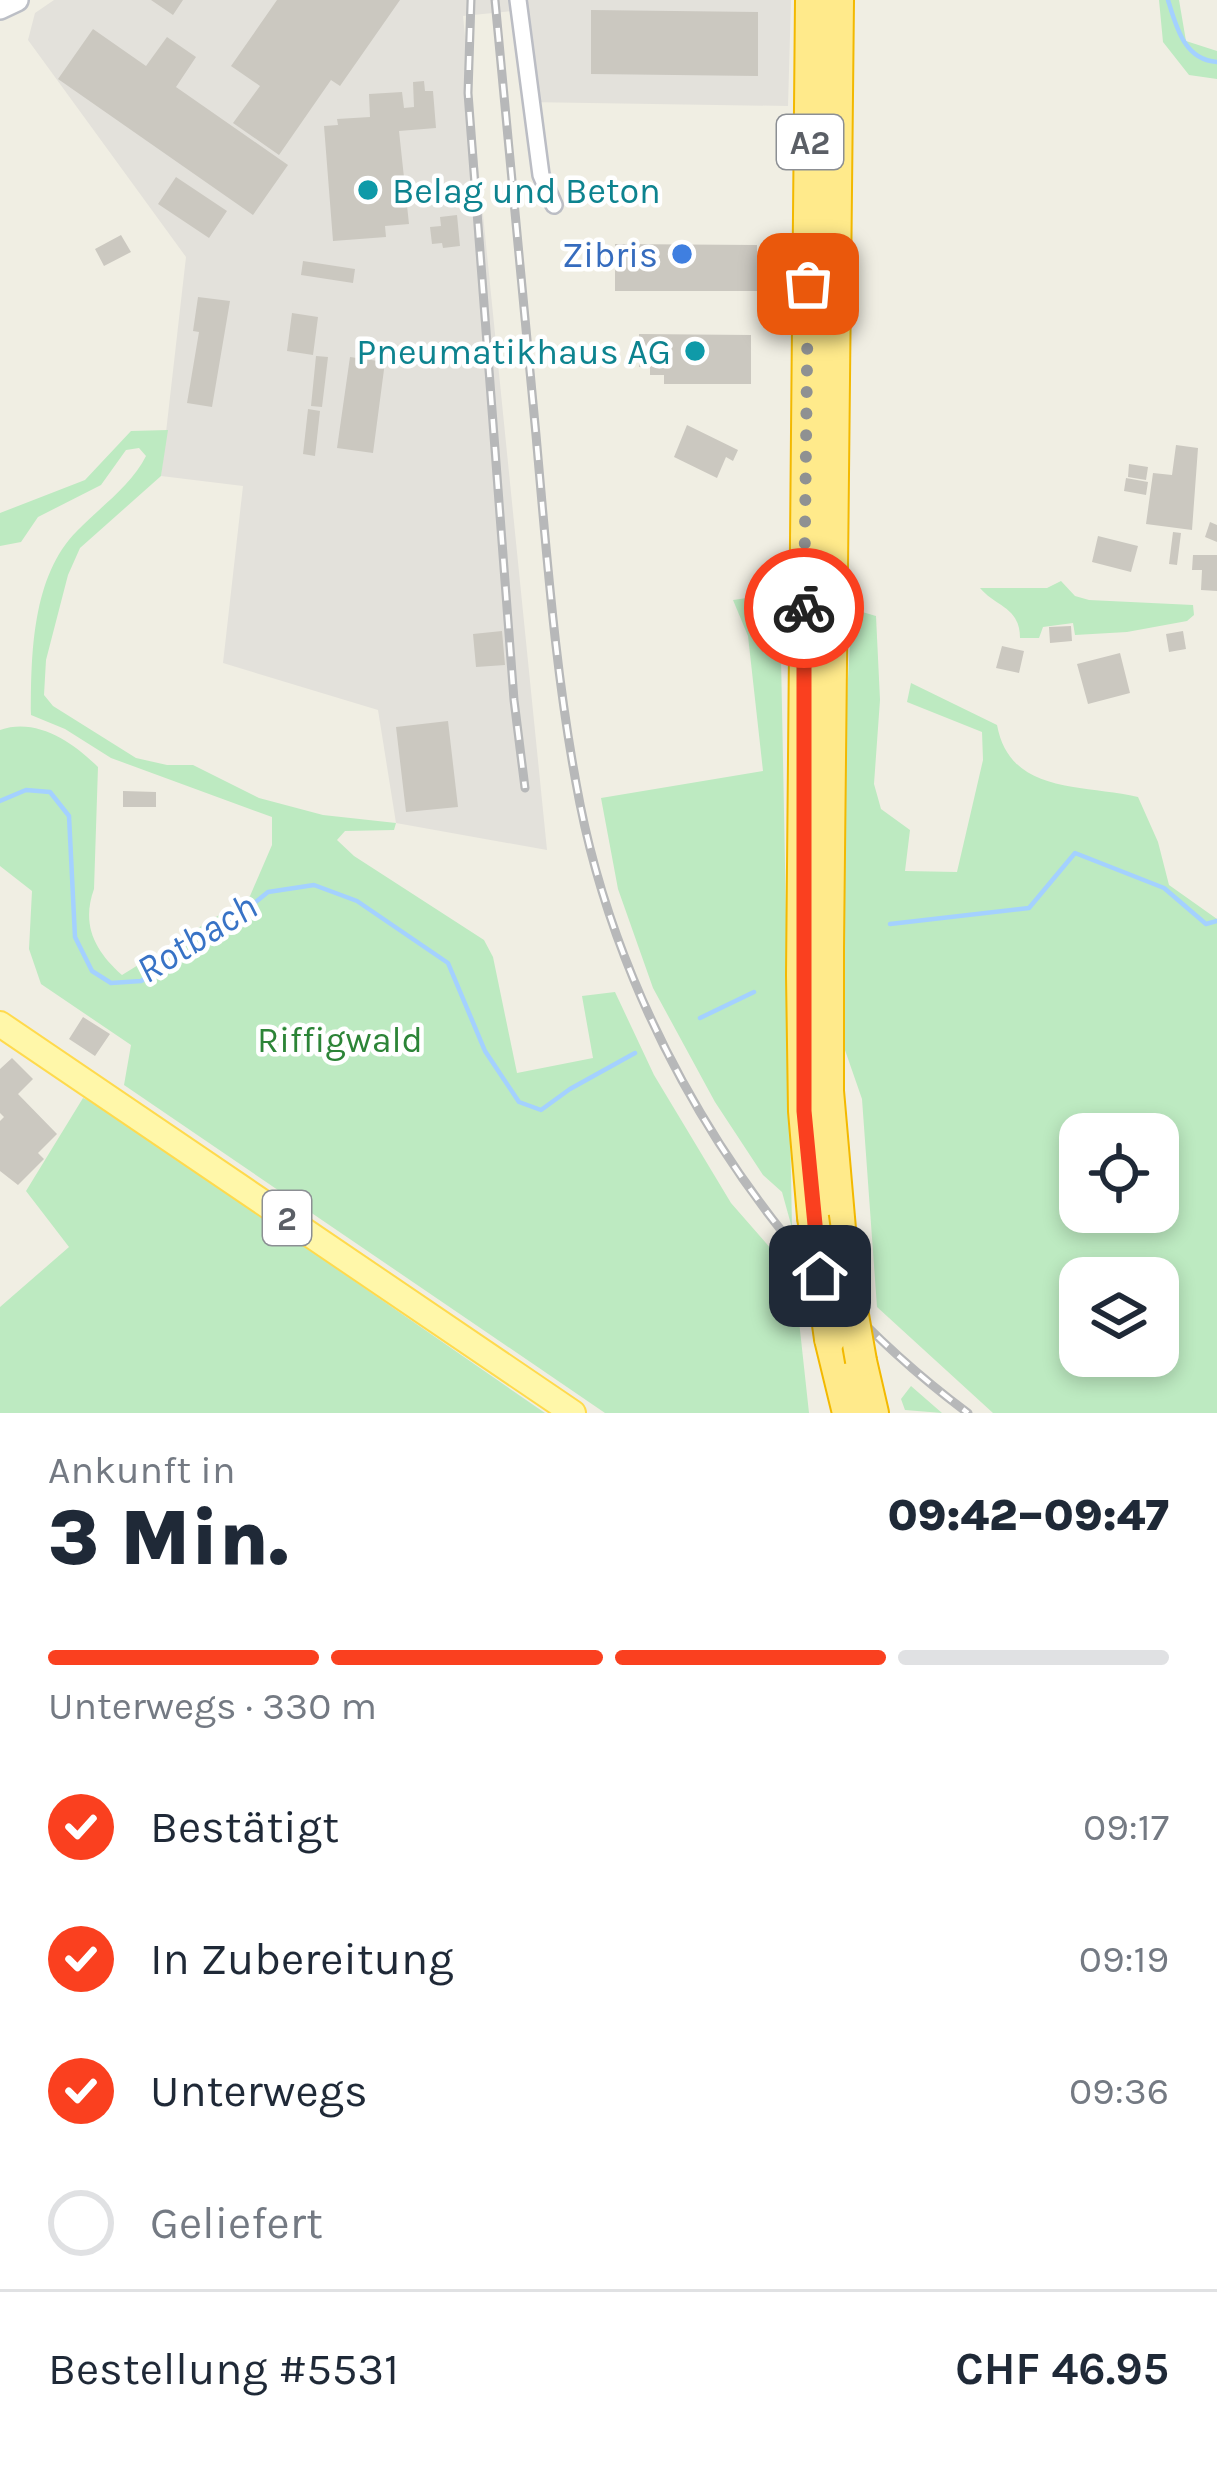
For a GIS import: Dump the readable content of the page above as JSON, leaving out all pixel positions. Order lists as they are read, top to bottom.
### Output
{
  "streets": {
    "highway": ["A2"],
    "main road": ["2"]
  },
  "water": ["Rotbach"],
  "parks": ["Riffigwald"],
  "places": ["Belag und Beton", "Zibris", "Pneumatikhaus AG"],
  "page": {
    "heading": ["3 Min.", "Ankunft in", "09:42–09:47"],
    "panel": ["Bestellung #5531", "CHF 46.95"],
    "bar": "Unterwegs · 330 m",
    "list": [
      ["Bestätigt", "09:17"],
      ["In Zubereitung", "09:19"],
      ["Unterwegs", "09:36"],
      "Geliefert"
    ]
  }
}
